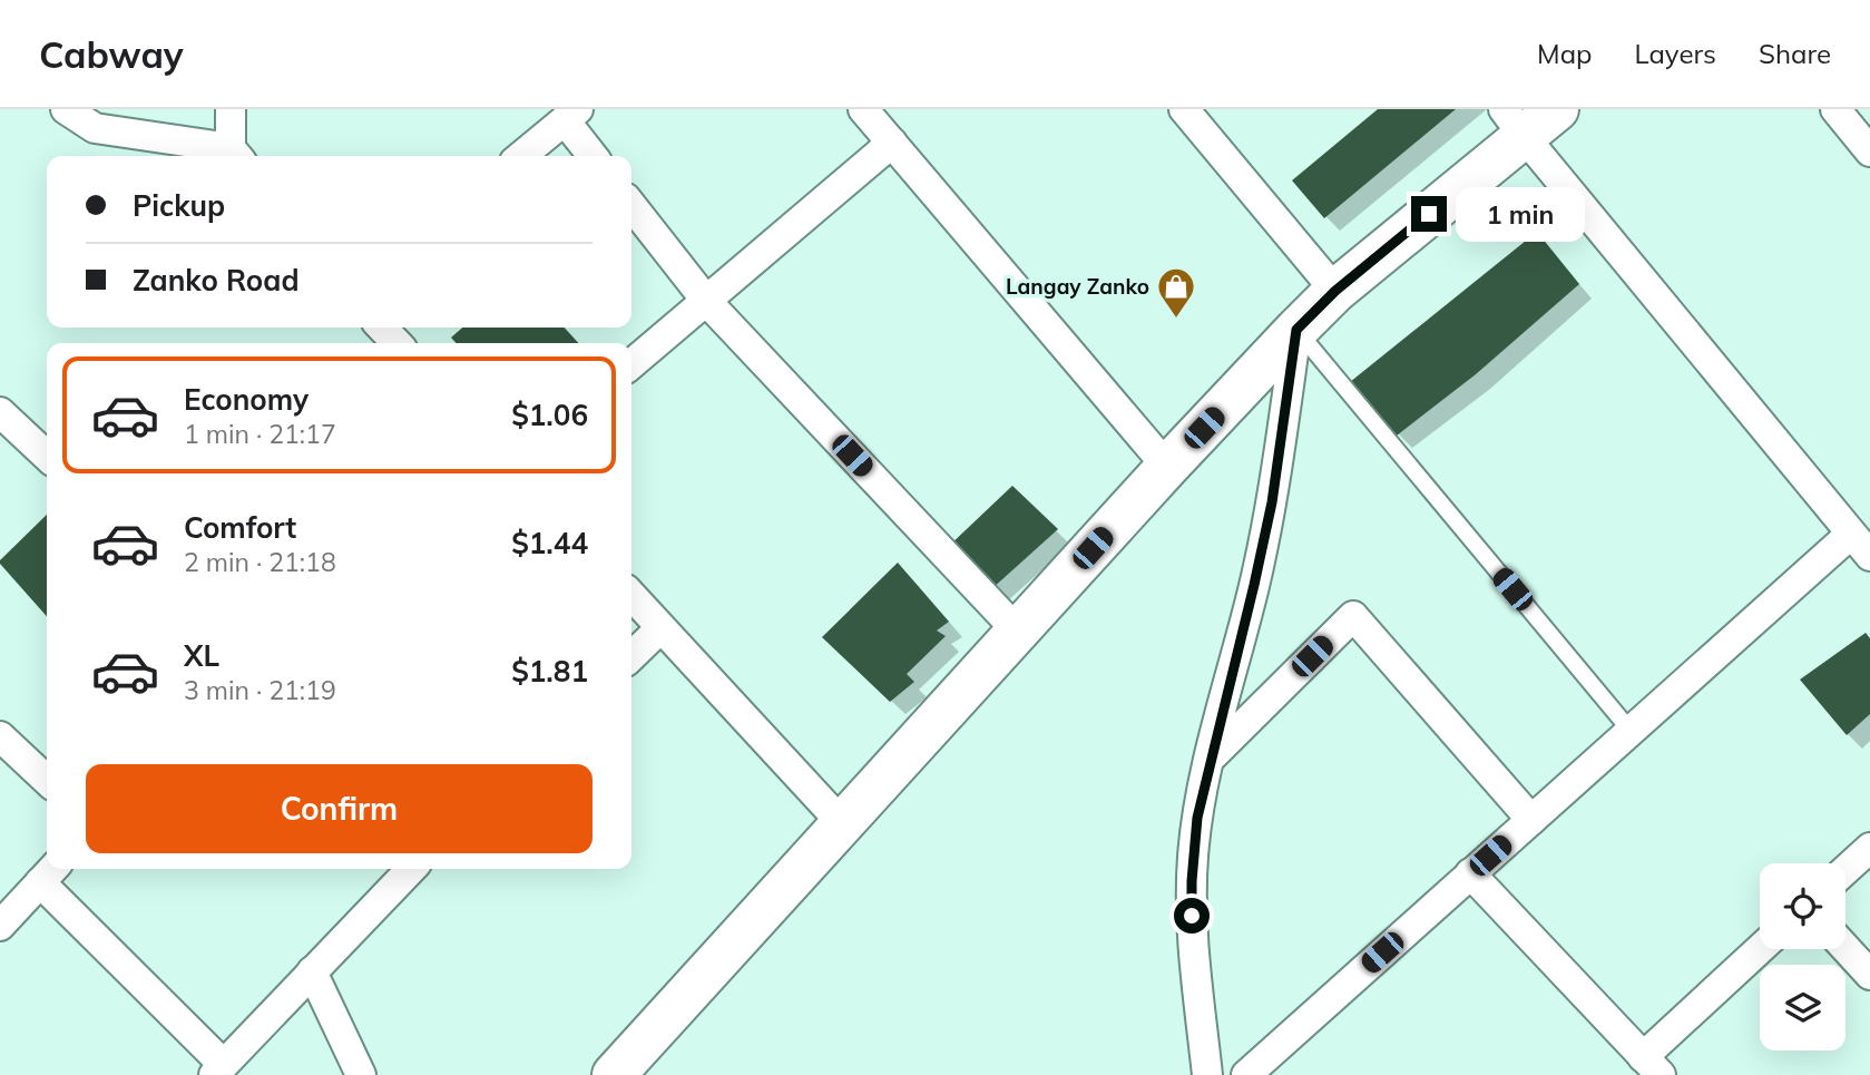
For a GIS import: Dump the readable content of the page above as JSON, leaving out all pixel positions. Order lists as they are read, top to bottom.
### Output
{
  "places": {
    "shop": ["Langay Zanko"]
  },
  "page": {
    "header": "Cabway",
    "nav": ["Map", "Layers", "Share"],
    "banner": ["Pickup", "Zanko Road"],
    "bubble": "1 min",
    "list": [
      {
        "name": "Economy",
        "note": "1 min · 21:17",
        "value": "$1.06"
      },
      {
        "name": "Comfort",
        "note": "2 min · 21:18",
        "value": "$1.44"
      },
      {
        "name": "XL",
        "note": "3 min · 21:19",
        "value": "$1.81"
      }
    ],
    "buttons": "Confirm"
  }
}
